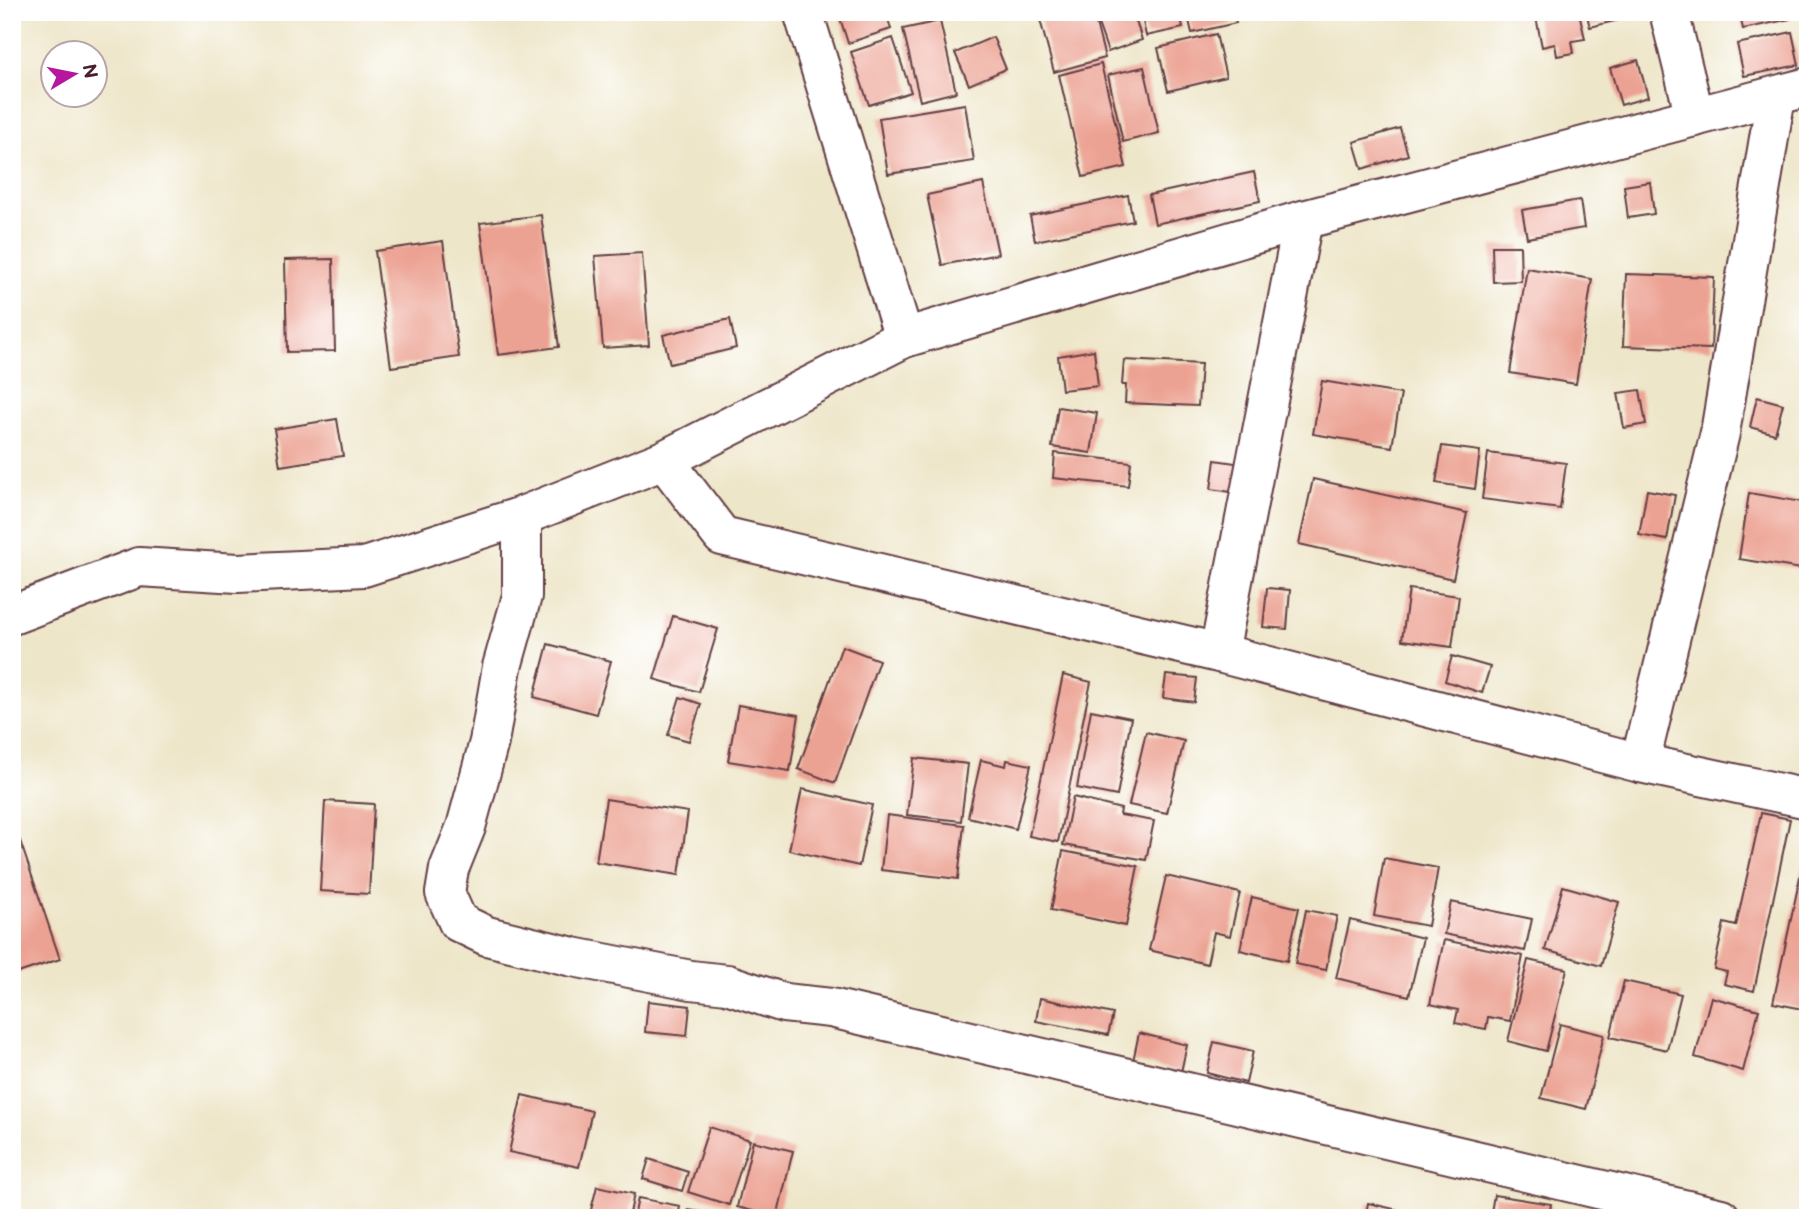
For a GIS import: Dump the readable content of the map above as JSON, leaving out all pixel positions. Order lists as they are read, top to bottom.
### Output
{
  "north": "right"
}
